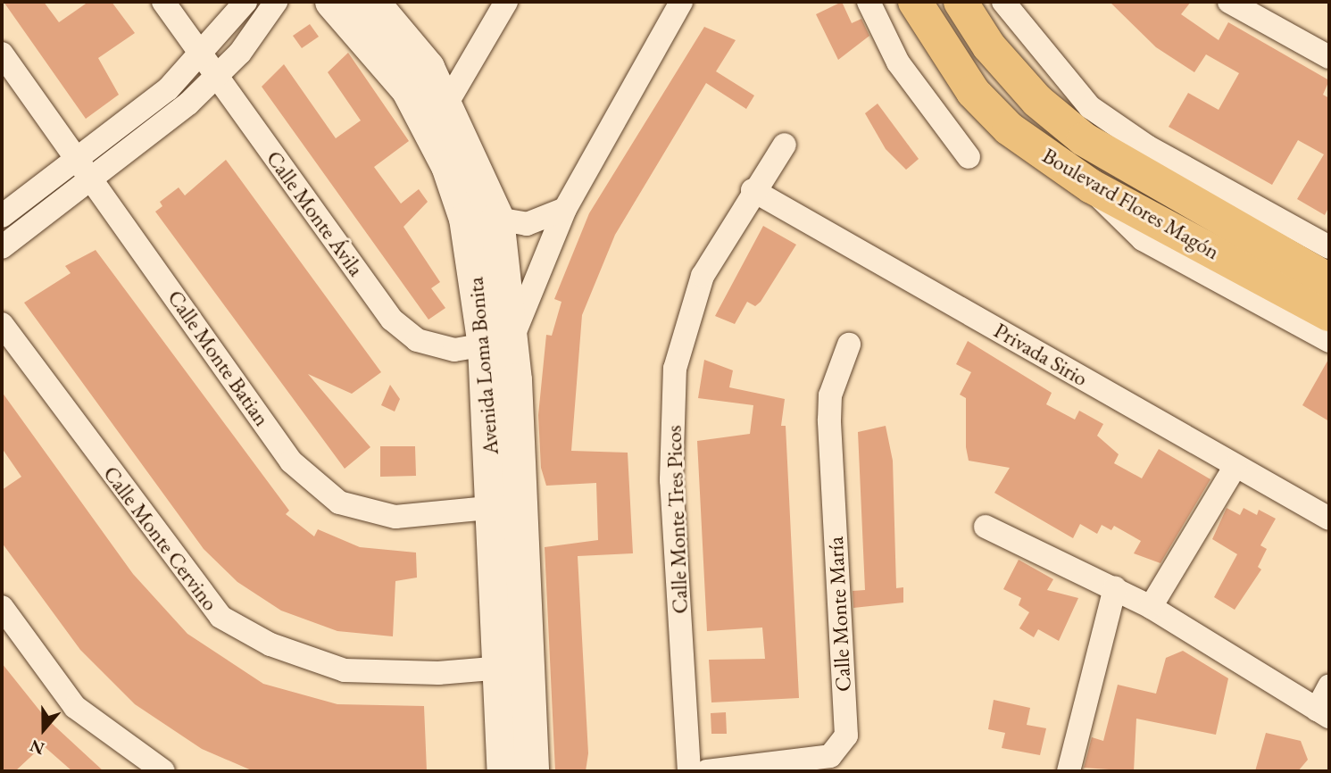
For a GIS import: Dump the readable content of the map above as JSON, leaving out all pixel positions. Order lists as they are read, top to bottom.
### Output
{
  "streets": {
    "main road": ["Boulevard Flores Magón", "Avenida Loma Bonita"],
    "street": [
      "Calle Monte Ávila",
      "Privada Sirio",
      "Calle Monte Batian",
      "Calle Monte Tres Picos",
      "Calle Monte Cervino",
      "Calle Monte María"
    ]
  },
  "crossings": [
    ["Calle Monte Ávila", "Avenida Loma Bonita"],
    ["Privada Sirio", "Calle Monte Tres Picos"],
    ["Calle Monte Batian", "Avenida Loma Bonita"],
    ["Avenida Loma Bonita", "Calle Monte Cervino"]
  ],
  "north": "bottom"
}
